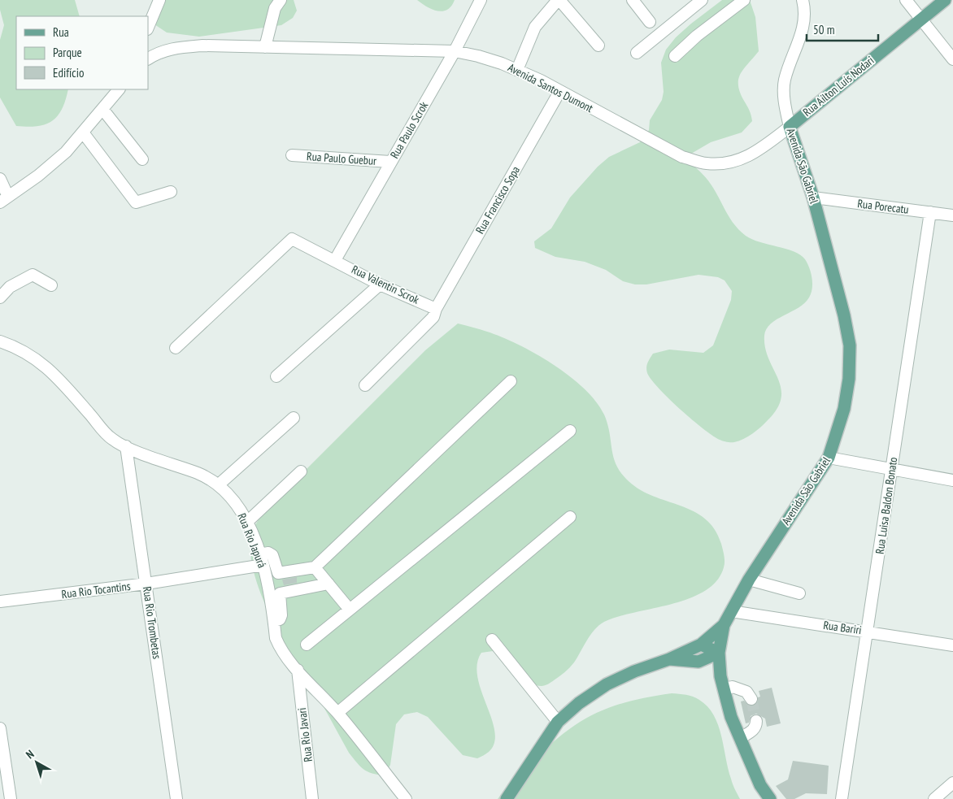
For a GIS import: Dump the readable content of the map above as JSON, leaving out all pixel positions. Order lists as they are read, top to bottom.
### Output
{
  "streets": {
    "main road": ["Rua Aílton Luís Nodari", "Avenida São Gabriel"],
    "street": [
      "Avenida Santos Dumont",
      "Rua Paulo Scrok",
      "Rua Paulo Guebur",
      "Rua Francisco Sopa",
      "Rua Porecatu",
      "Rua Valentin Scrok",
      "Rua Luisa Baldon Bonato",
      "Rua Rio Japurá",
      "Rua Rio Tocantins",
      "Rua Rio Trombetas",
      "Rua Bariri",
      "Rua Rio Javari"
    ]
  },
  "crossings": [
    ["Rua Aílton Luís Nodari", "Avenida Santos Dumont"],
    ["Rua Aílton Luís Nodari", "Avenida São Gabriel"],
    ["Avenida Santos Dumont", "Rua Paulo Scrok"],
    ["Avenida Santos Dumont", "Avenida São Gabriel"],
    ["Avenida Santos Dumont", "Rua Francisco Sopa"],
    ["Rua Paulo Scrok", "Rua Paulo Guebur"],
    ["Rua Paulo Scrok", "Rua Valentin Scrok"],
    ["Avenida São Gabriel", "Rua Porecatu"],
    ["Avenida São Gabriel", "Rua Bariri"],
    ["Rua Francisco Sopa", "Rua Valentin Scrok"],
    ["Rua Porecatu", "Rua Luisa Baldon Bonato"],
    ["Rua Luisa Baldon Bonato", "Rua Bariri"],
    ["Rua Rio Japurá", "Rua Rio Tocantins"],
    ["Rua Rio Japurá", "Rua Rio Trombetas"],
    ["Rua Rio Japurá", "Rua Rio Javari"],
    ["Rua Rio Tocantins", "Rua Rio Trombetas"]
  ],
  "legend": ["Rua", "Parque", "Edifício"],
  "scale_bar": "50 m",
  "north": "top left"
}
